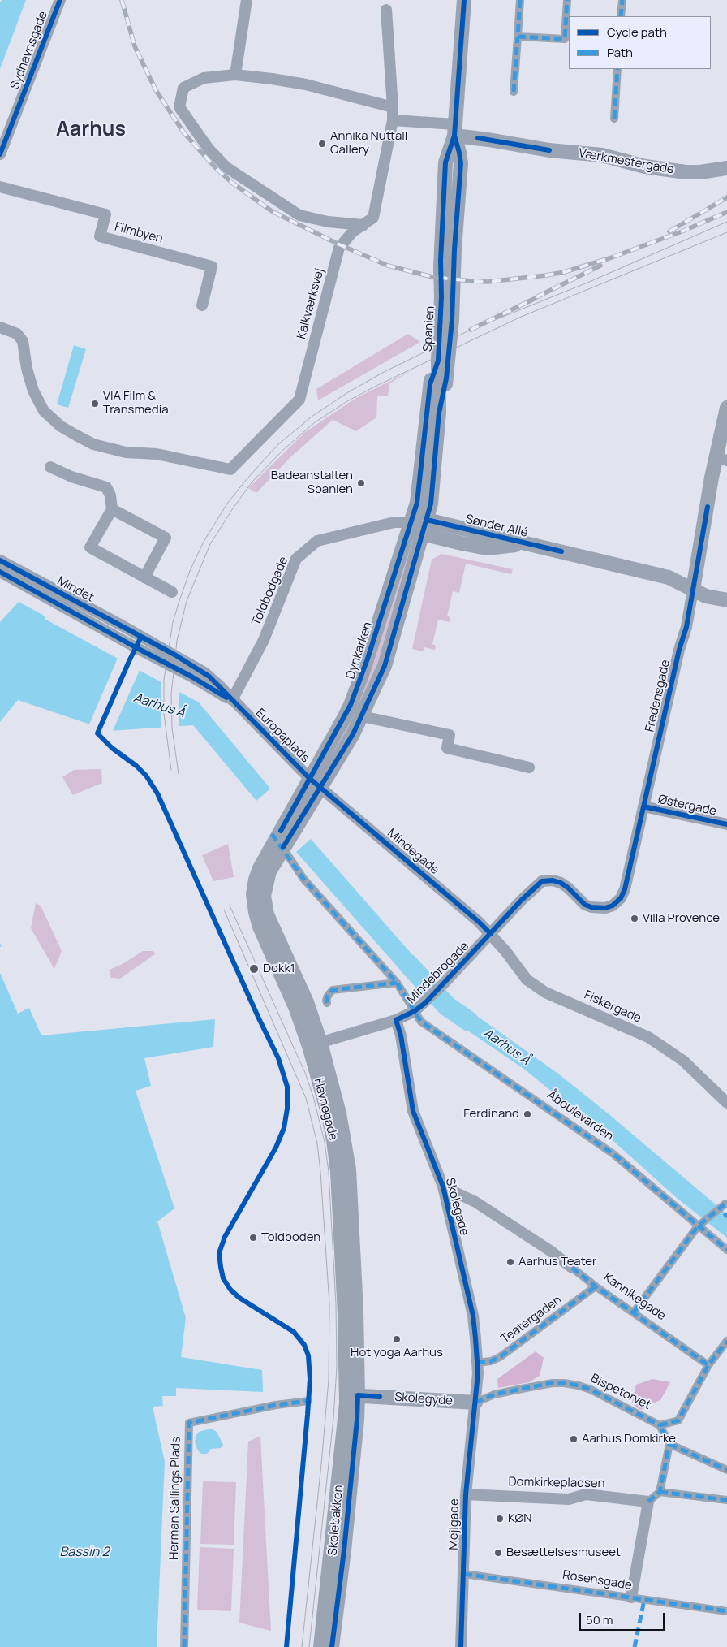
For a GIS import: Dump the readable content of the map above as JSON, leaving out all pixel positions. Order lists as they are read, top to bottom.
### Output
{
  "streets": {
    "street": [
      "Sydhavnsgade",
      "Værkmestergade",
      "Filmbyen",
      "Kalkværksvej",
      "Spanien",
      "Sønder Allé",
      "Mindet",
      "Toldbodgade",
      "Dynkarken",
      "Fredensgade",
      "Europaplads",
      "Østergade",
      "Mindegade",
      "Mindebrogade",
      "Fiskergade",
      "Havnegade",
      "Åboulevarden",
      "Skolegade",
      "Kannikegade",
      "Teatergaden",
      "Bispetorvet",
      "Skolegyde",
      "Domkirkepladsen",
      "Herman Sallings Plads",
      "Skolebakken",
      "Mejlgade",
      "Rosensgade"
    ]
  },
  "crossings": [
    ["Værkmestergade", "Spanien"],
    ["Spanien", "Sønder Allé"],
    ["Spanien", "Toldbodgade"],
    ["Spanien", "Dynkarken"],
    ["Sønder Allé", "Toldbodgade"],
    ["Sønder Allé", "Dynkarken"],
    ["Sønder Allé", "Fredensgade"],
    ["Mindet", "Europaplads"],
    ["Toldbodgade", "Dynkarken"],
    ["Toldbodgade", "Europaplads"],
    ["Dynkarken", "Europaplads"],
    ["Dynkarken", "Mindegade"],
    ["Fredensgade", "Østergade"],
    ["Fredensgade", "Mindebrogade"],
    ["Europaplads", "Mindegade"],
    ["Europaplads", "Havnegade"],
    ["Mindegade", "Mindebrogade"],
    ["Mindegade", "Fiskergade"],
    ["Mindebrogade", "Fiskergade"],
    ["Mindebrogade", "Havnegade"],
    ["Mindebrogade", "Åboulevarden"],
    ["Mindebrogade", "Skolegade"],
    ["Havnegade", "Skolegyde"],
    ["Havnegade", "Skolebakken"],
    ["Skolegade", "Kannikegade"],
    ["Skolegade", "Teatergaden"],
    ["Skolegade", "Bispetorvet"],
    ["Skolegade", "Skolegyde"],
    ["Skolegade", "Mejlgade"],
    ["Kannikegade", "Teatergaden"],
    ["Bispetorvet", "Skolegyde"],
    ["Bispetorvet", "Mejlgade"],
    ["Skolegyde", "Skolebakken"],
    ["Skolegyde", "Mejlgade"],
    ["Domkirkepladsen", "Mejlgade"],
    ["Mejlgade", "Rosensgade"]
  ],
  "districts": ["Aarhus"],
  "water": ["Aarhus Å", "Bassin 2"],
  "places": [
    "Annika Nuttall Gallery",
    "VIA Film & Transmedia",
    "Badeanstalten Spanien",
    "Villa Provence",
    "Dokk1",
    "Ferdinand",
    "Toldboden",
    "Aarhus Teater",
    "Hot yoga Aarhus",
    "Aarhus Domkirke",
    "KØN",
    "Besættelsesmuseet"
  ],
  "legend": ["Cycle path", "Path"],
  "scale_bar": "50 m"
}
